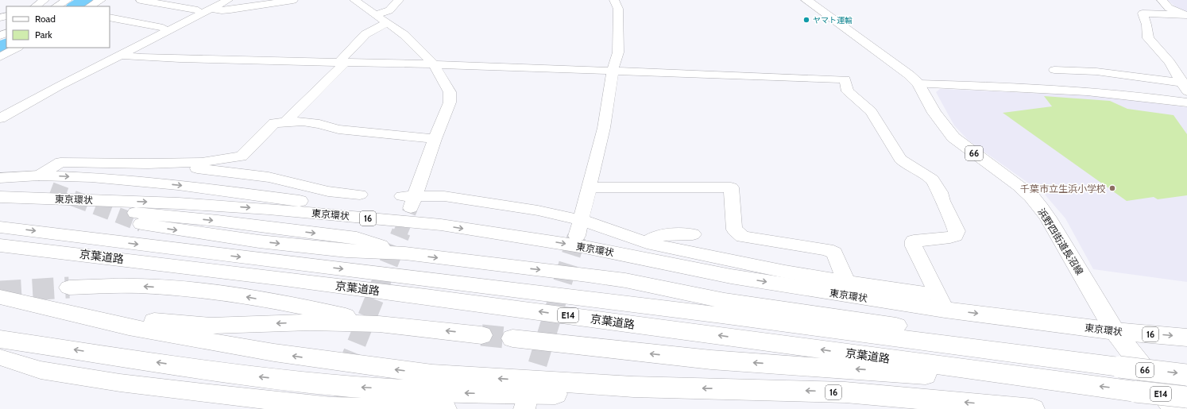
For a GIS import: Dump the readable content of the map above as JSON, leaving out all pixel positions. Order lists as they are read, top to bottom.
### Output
{
  "streets": {
    "main road": [
      "66",
      "東京環状",
      "16",
      "浜野四街道長沼線",
      "京葉道路",
      "E14"
    ]
  },
  "crossings": [
    ["東京環状", "浜野四街道長沼線"]
  ],
  "places": ["ヤマト運輸", "千葉市立生浜小学校"],
  "legend": ["Road", "Park"]
}
